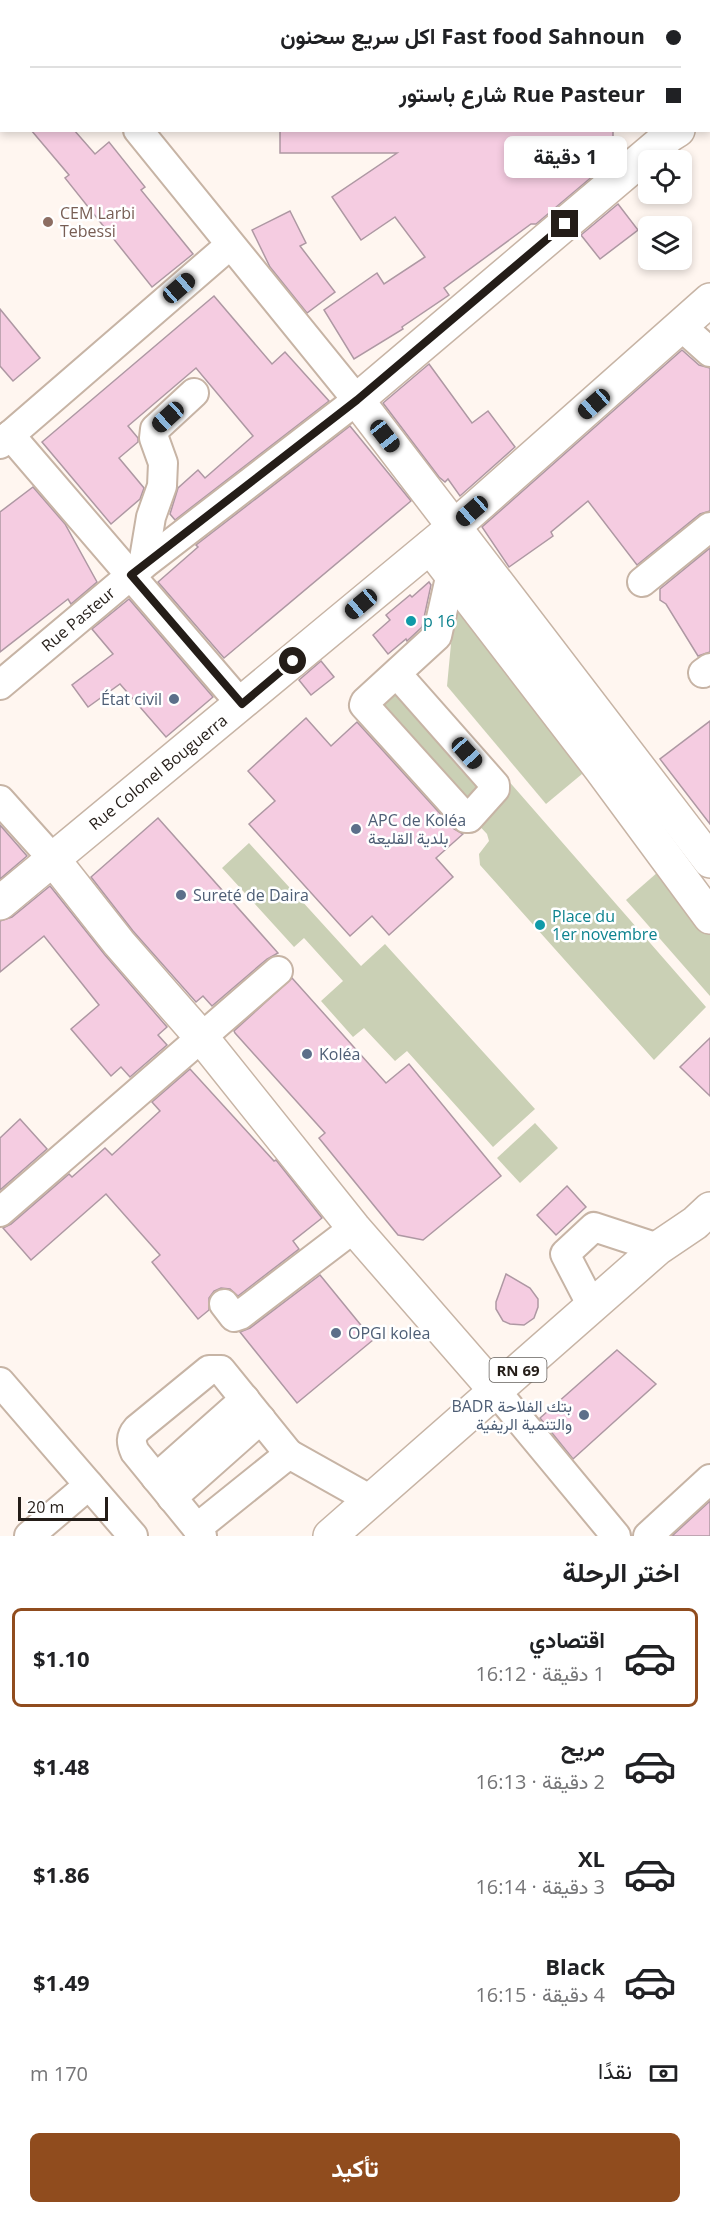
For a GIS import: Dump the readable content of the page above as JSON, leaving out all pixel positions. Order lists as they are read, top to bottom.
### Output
{
  "streets": {
    "main road": ["Rue Colonel Bouguerra", "RN 69"],
    "street": ["Rue Pasteur"]
  },
  "places": [
    "CEM Larbi Tebessi",
    "p 16",
    "État civil",
    "APC de Koléa بلدية القليعة",
    "Sureté de Daira",
    "Place du 1er novembre",
    "Koléa",
    "OPGI kolea",
    "BADR بتك الفلاحة والتنمية الريفية"
  ],
  "scale_bar": "20 m",
  "page": {
    "banner": ["Fast food Sahnoun اكل سريع سحنون", "Rue Pasteur شارع باستور"],
    "bubble": "1 دقيقة",
    "scale": "20 m",
    "heading": "اختر الرحلة",
    "list": [
      {
        "name": "اقتصادي",
        "note": "1 دقيقة · 16:12",
        "value": "$1.10"
      },
      {
        "name": "مريح",
        "note": "2 دقيقة · 16:13",
        "value": "$1.48"
      },
      {
        "name": "XL",
        "note": "3 دقيقة · 16:14",
        "value": "$1.86"
      },
      {
        "name": "Black",
        "note": "4 دقيقة · 16:15",
        "value": "$1.49"
      }
    ],
    "pay": ["نقدًا", "170 m"],
    "buttons": "تأكيد"
  }
}
